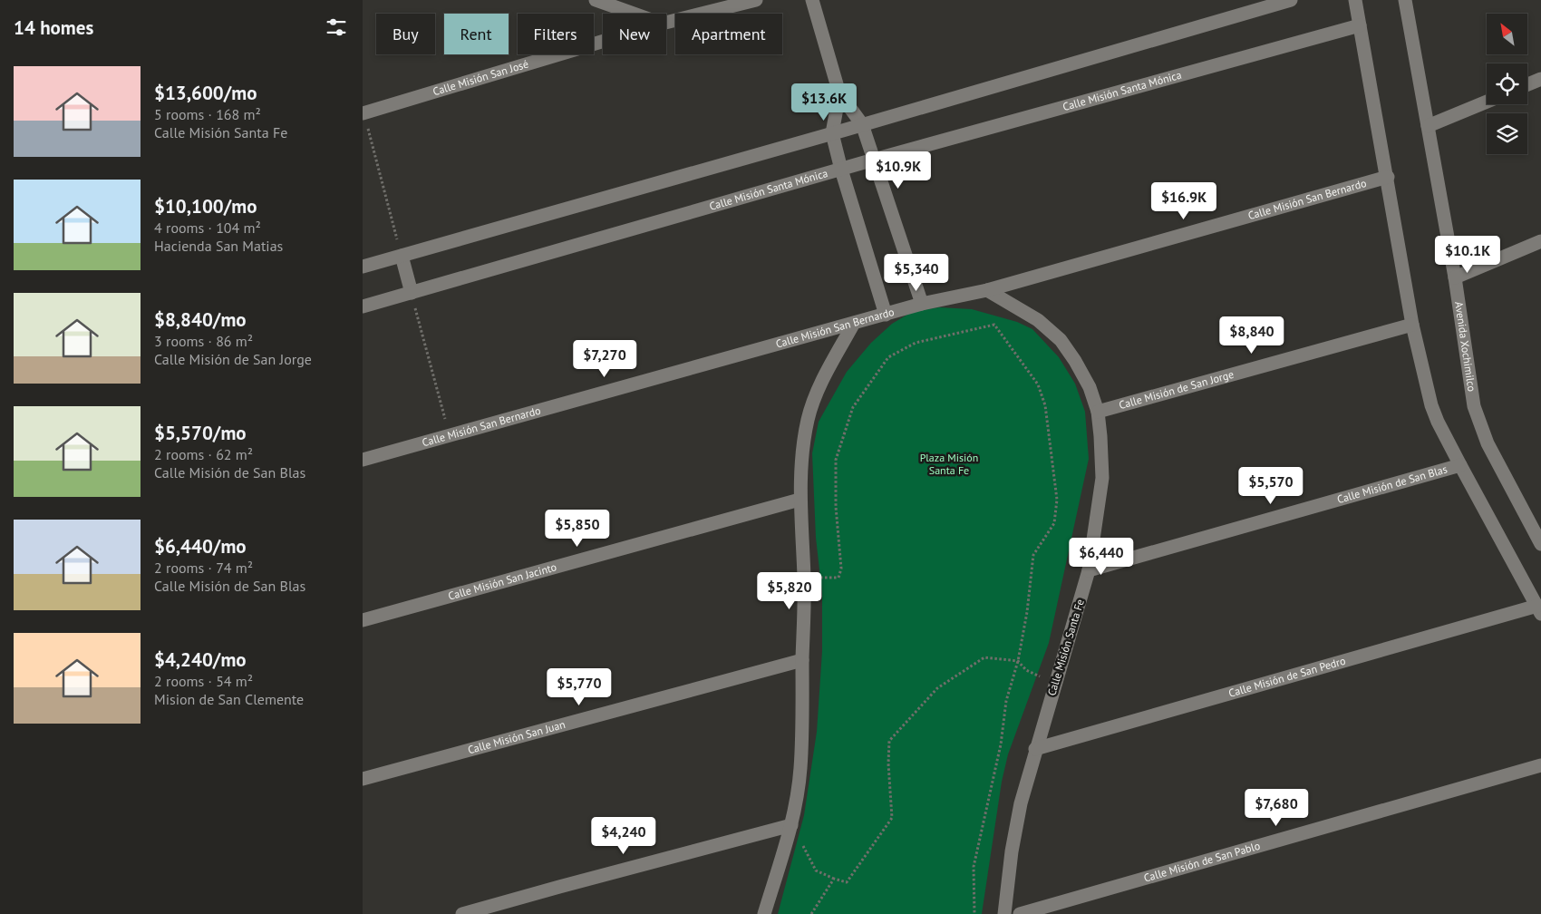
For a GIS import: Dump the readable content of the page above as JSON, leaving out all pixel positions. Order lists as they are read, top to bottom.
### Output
{
  "streets": {
    "street": [
      "Calle Misión San José",
      "Calle Misión Santa Mónica",
      "Calle Misión San Bernardo",
      "Avenida Xochimilco",
      "Calle Misión de San Jorge",
      "Calle Misión de San Blas",
      "Calle Misión San Jacinto",
      "Calle Misión Santa Fe",
      "Calle Misión de San Pedro",
      "Calle Misión San Juan",
      "Calle Misión de San Pablo"
    ]
  },
  "crossings": [
    ["Calle Misión San Bernardo", "Calle Misión Santa Fe"],
    ["Calle Misión de San Jorge", "Calle Misión Santa Fe"],
    ["Calle Misión de San Blas", "Calle Misión Santa Fe"],
    ["Calle Misión Santa Fe", "Calle Misión de San Pedro"]
  ],
  "parks": ["Plaza Misión Santa Fe"],
  "north": "top left",
  "page": {
    "heading": "14 homes",
    "chip": [
      "Buy",
      "Rent",
      "Filters",
      "New",
      "Apartment"
    ],
    "list": [
      {
        "name": "$13,600/mo",
        "note": "5 rooms · 168 m² · Calle Misión Santa Fe"
      },
      {
        "name": "$10,100/mo",
        "note": "4 rooms · 104 m² · Hacienda San Matias"
      },
      {
        "name": "$8,840/mo",
        "note": "3 rooms · 86 m² · Calle Misión de San Jorge"
      },
      {
        "name": "$5,570/mo",
        "note": "2 rooms · 62 m² · Calle Misión de San Blas"
      },
      {
        "name": "$6,440/mo",
        "note": "2 rooms · 74 m² · Calle Misión de San Blas"
      },
      {
        "name": "$4,240/mo",
        "note": "2 rooms · 54 m² · Mision de San Clemente"
      }
    ],
    "price": [
      "$13.6K",
      "$10.9K",
      "$16.9K",
      "$10.1K",
      "$5,340",
      "$8,840",
      "$7,270",
      "$5,570",
      "$5,850",
      "$6,440",
      "$5,820",
      "$5,770",
      "$7,680",
      "$4,240"
    ]
  }
}
